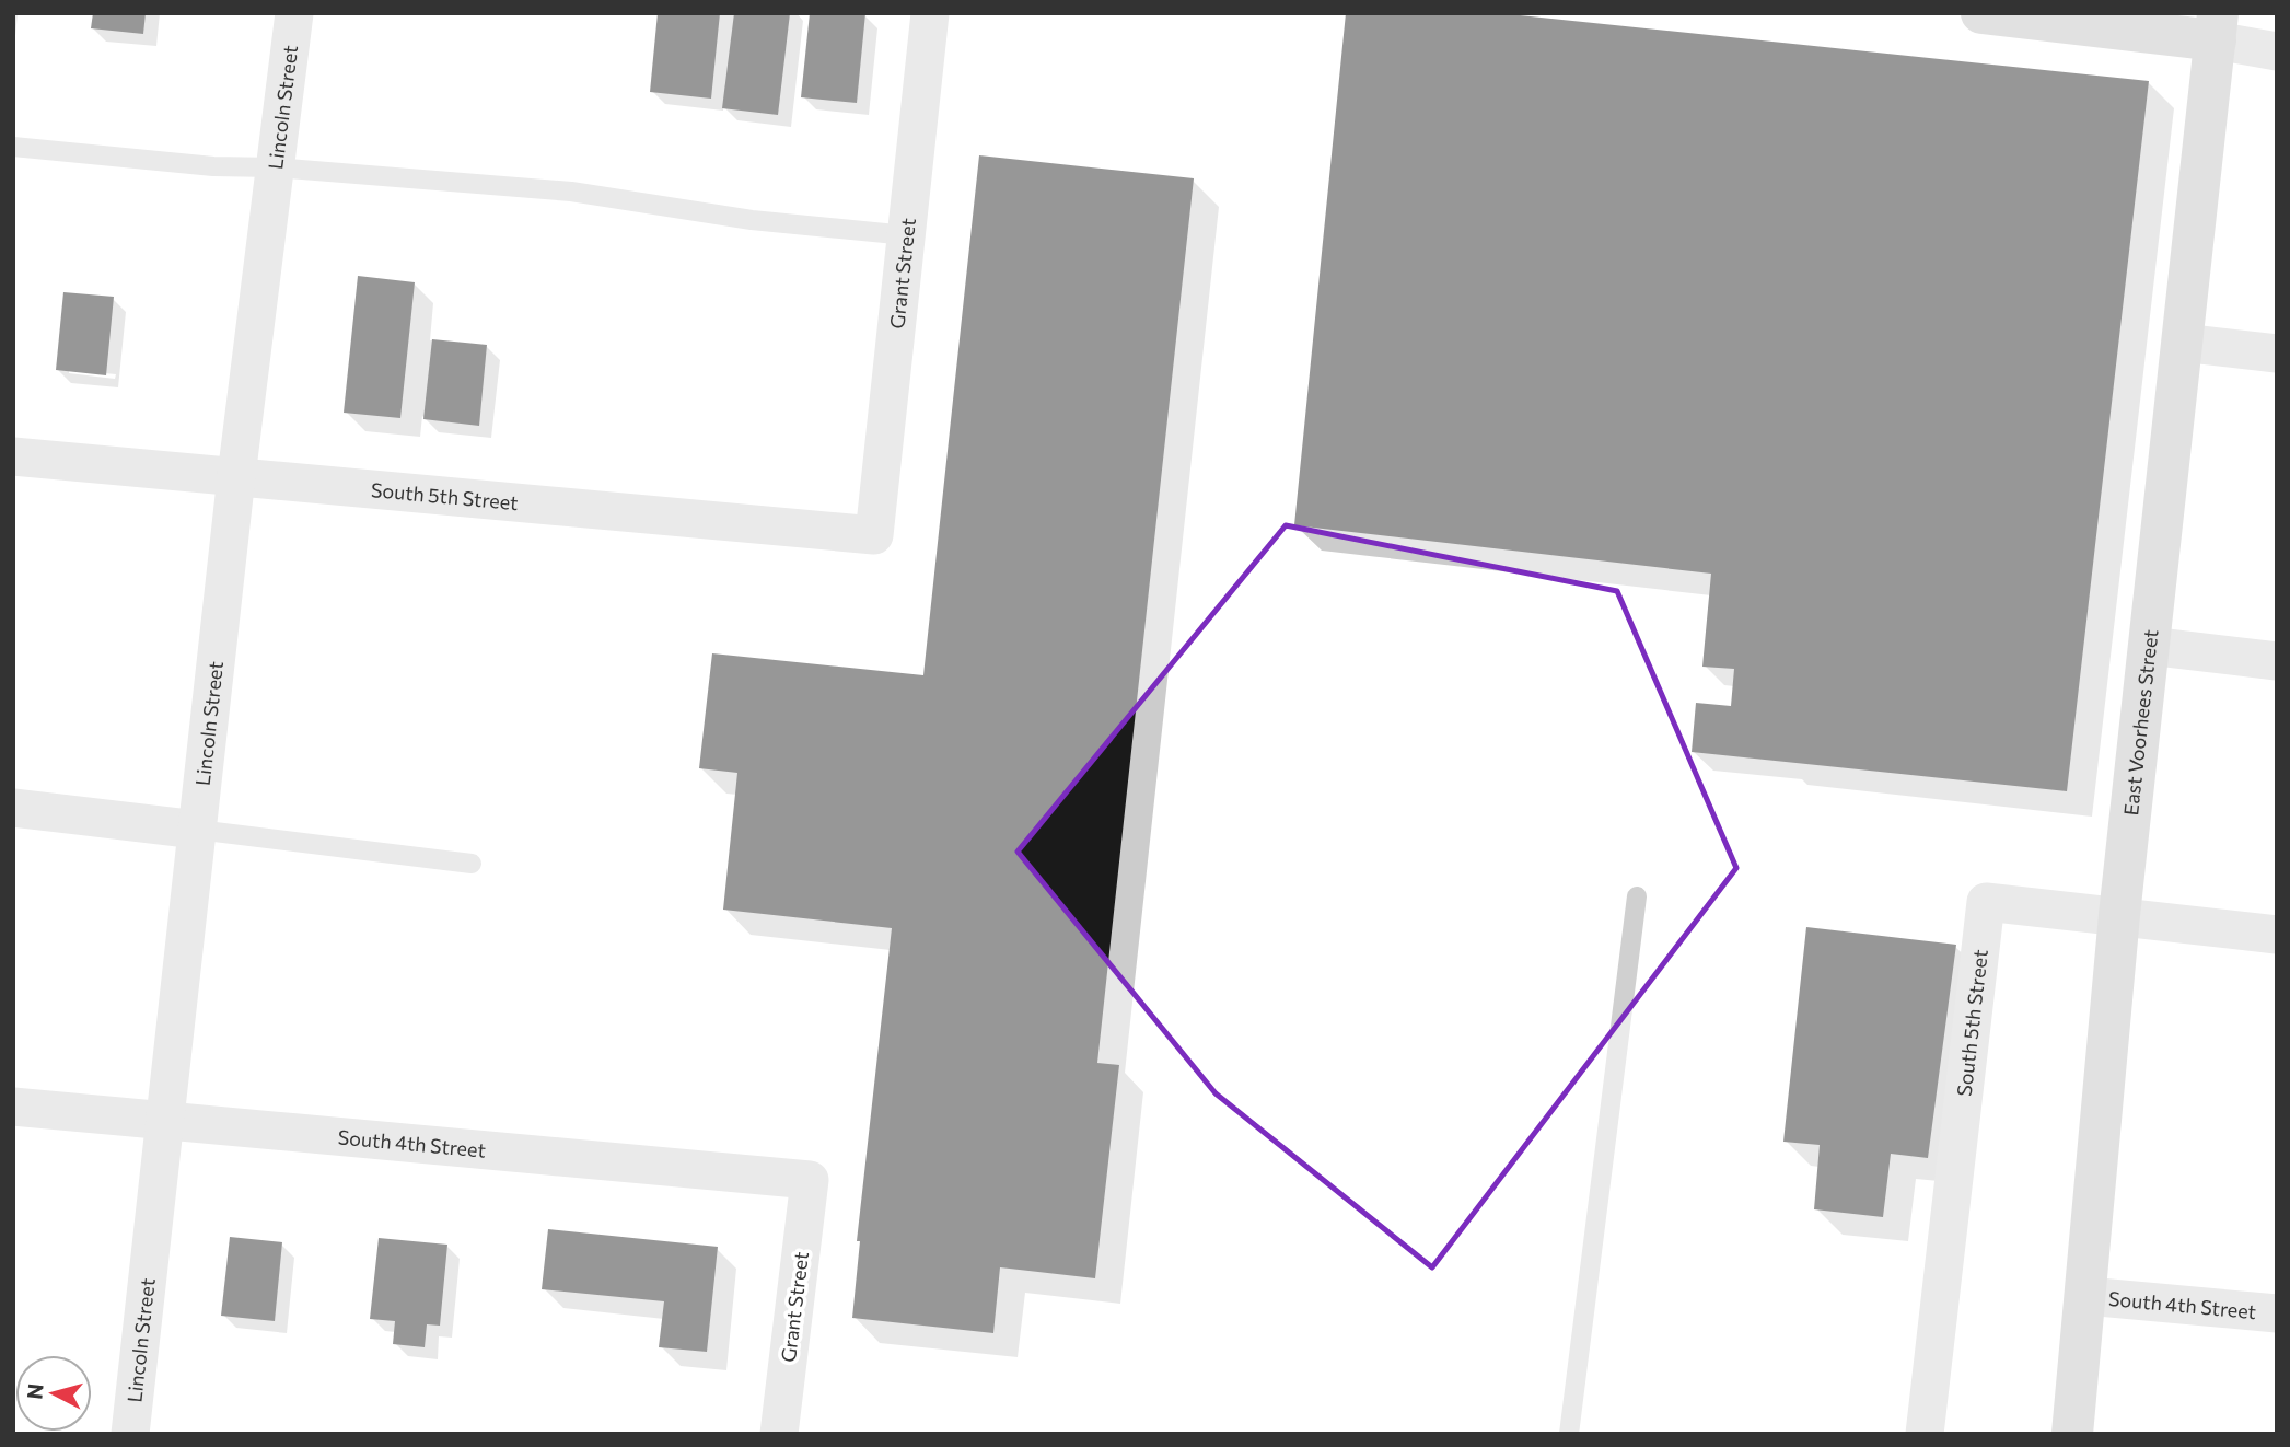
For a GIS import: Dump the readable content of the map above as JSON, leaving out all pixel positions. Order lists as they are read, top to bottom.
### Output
{
  "streets": {
    "street": [
      "Lincoln Street",
      "Grant Street",
      "South 5th Street",
      "East Voorhees Street",
      "South 4th Street"
    ]
  },
  "crossings": [
    ["Lincoln Street", "South 5th Street"],
    ["Lincoln Street", "South 4th Street"],
    ["Grant Street", "South 5th Street"],
    ["Grant Street", "South 4th Street"],
    ["South 5th Street", "East Voorhees Street"],
    ["East Voorhees Street", "South 4th Street"]
  ],
  "north": "left"
}
